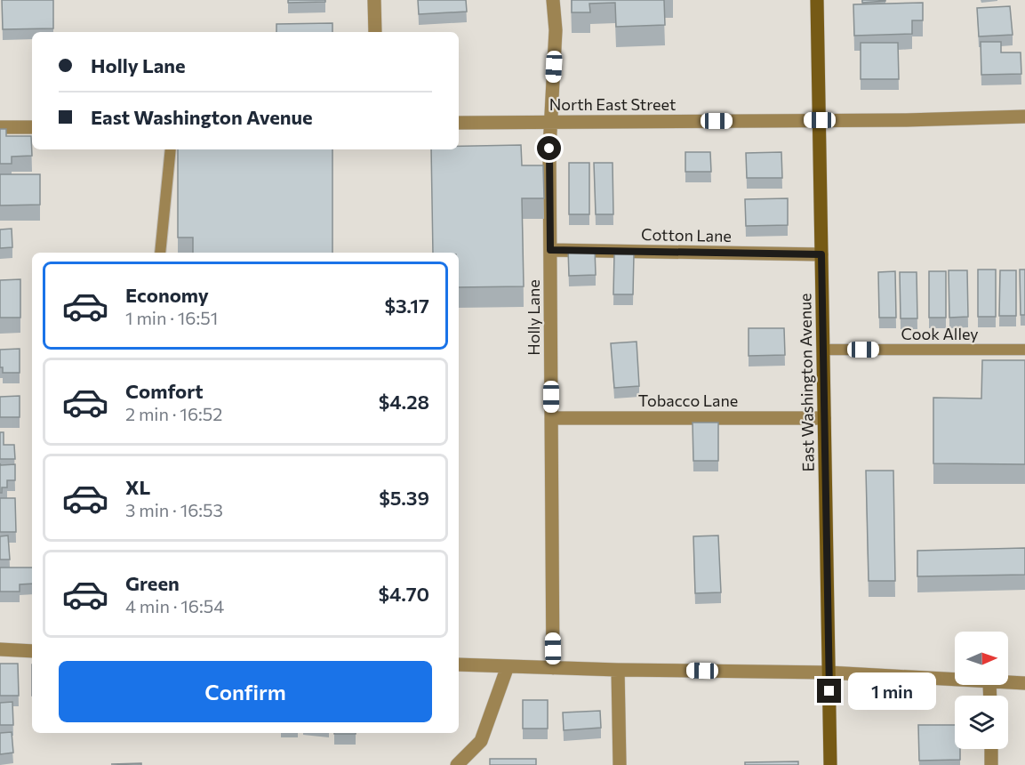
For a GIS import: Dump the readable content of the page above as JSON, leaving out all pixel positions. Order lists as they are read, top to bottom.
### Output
{
  "streets": {
    "street": [
      "North East Street",
      "Cotton Lane",
      "Holly Lane",
      "East Washington Avenue",
      "Tobacco Lane"
    ],
    "lane": ["Cook Alley"]
  },
  "crossings": [
    ["North East Street", "Holly Lane"],
    ["North East Street", "East Washington Avenue"],
    ["Cotton Lane", "Holly Lane"],
    ["Cotton Lane", "East Washington Avenue"],
    ["Holly Lane", "Tobacco Lane"],
    ["Cook Alley", "East Washington Avenue"],
    ["East Washington Avenue", "Tobacco Lane"]
  ],
  "north": "right",
  "page": {
    "banner": ["Holly Lane", "East Washington Avenue"],
    "list": [
      {
        "name": "Economy",
        "note": "1 min · 16:51",
        "value": "$3.17"
      },
      {
        "name": "Comfort",
        "note": "2 min · 16:52",
        "value": "$4.28"
      },
      {
        "name": "XL",
        "note": "3 min · 16:53",
        "value": "$5.39"
      },
      {
        "name": "Green",
        "note": "4 min · 16:54",
        "value": "$4.70"
      }
    ],
    "buttons": "Confirm",
    "bubble": "1 min"
  }
}
